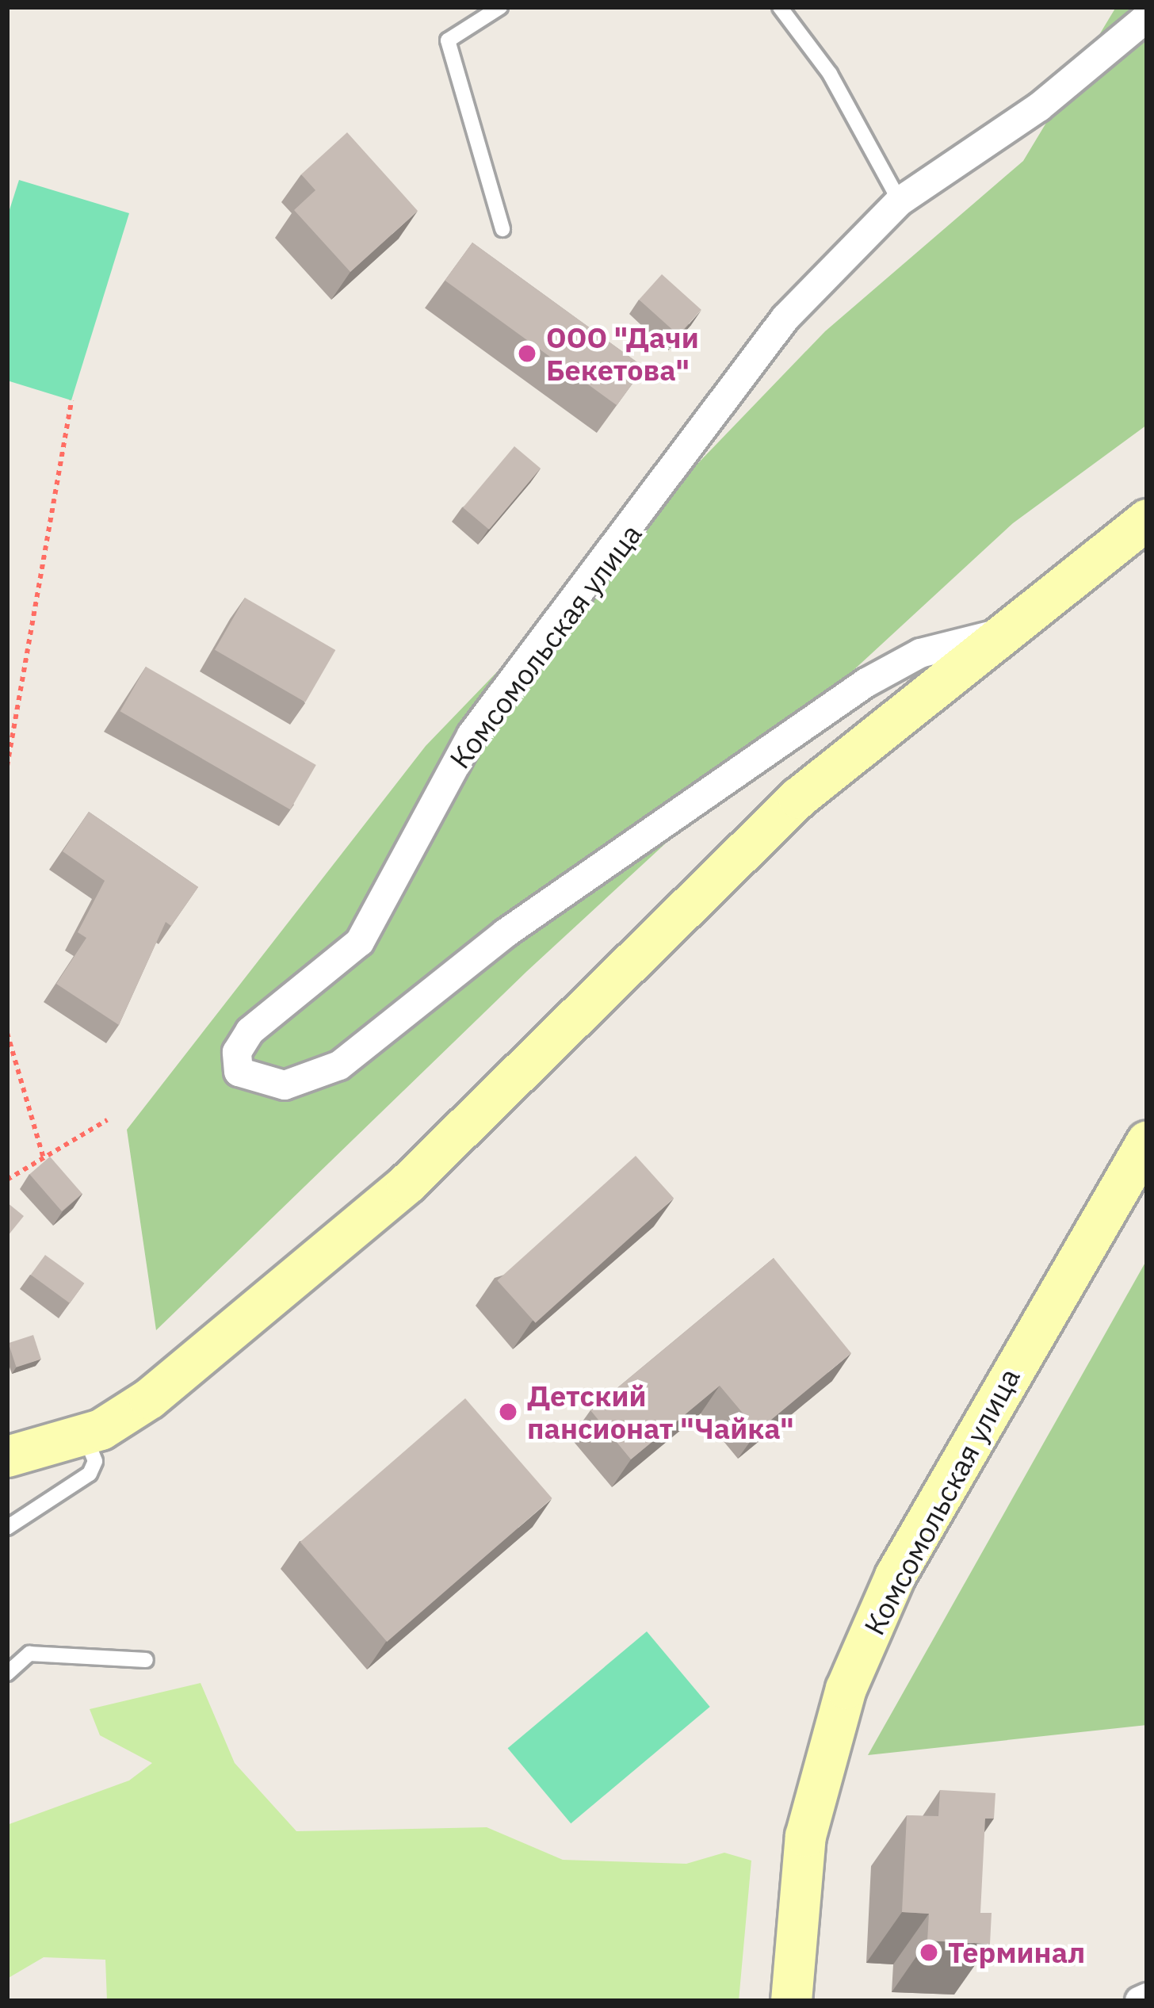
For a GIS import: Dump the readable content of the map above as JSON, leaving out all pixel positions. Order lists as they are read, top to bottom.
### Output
{
  "streets": {
    "main road": ["Комсомольская улица"]
  },
  "places": ["ООО \"Дачи Бекетова\"", "Детский пансионат \"Чайка\"", "Терминал"]
}
